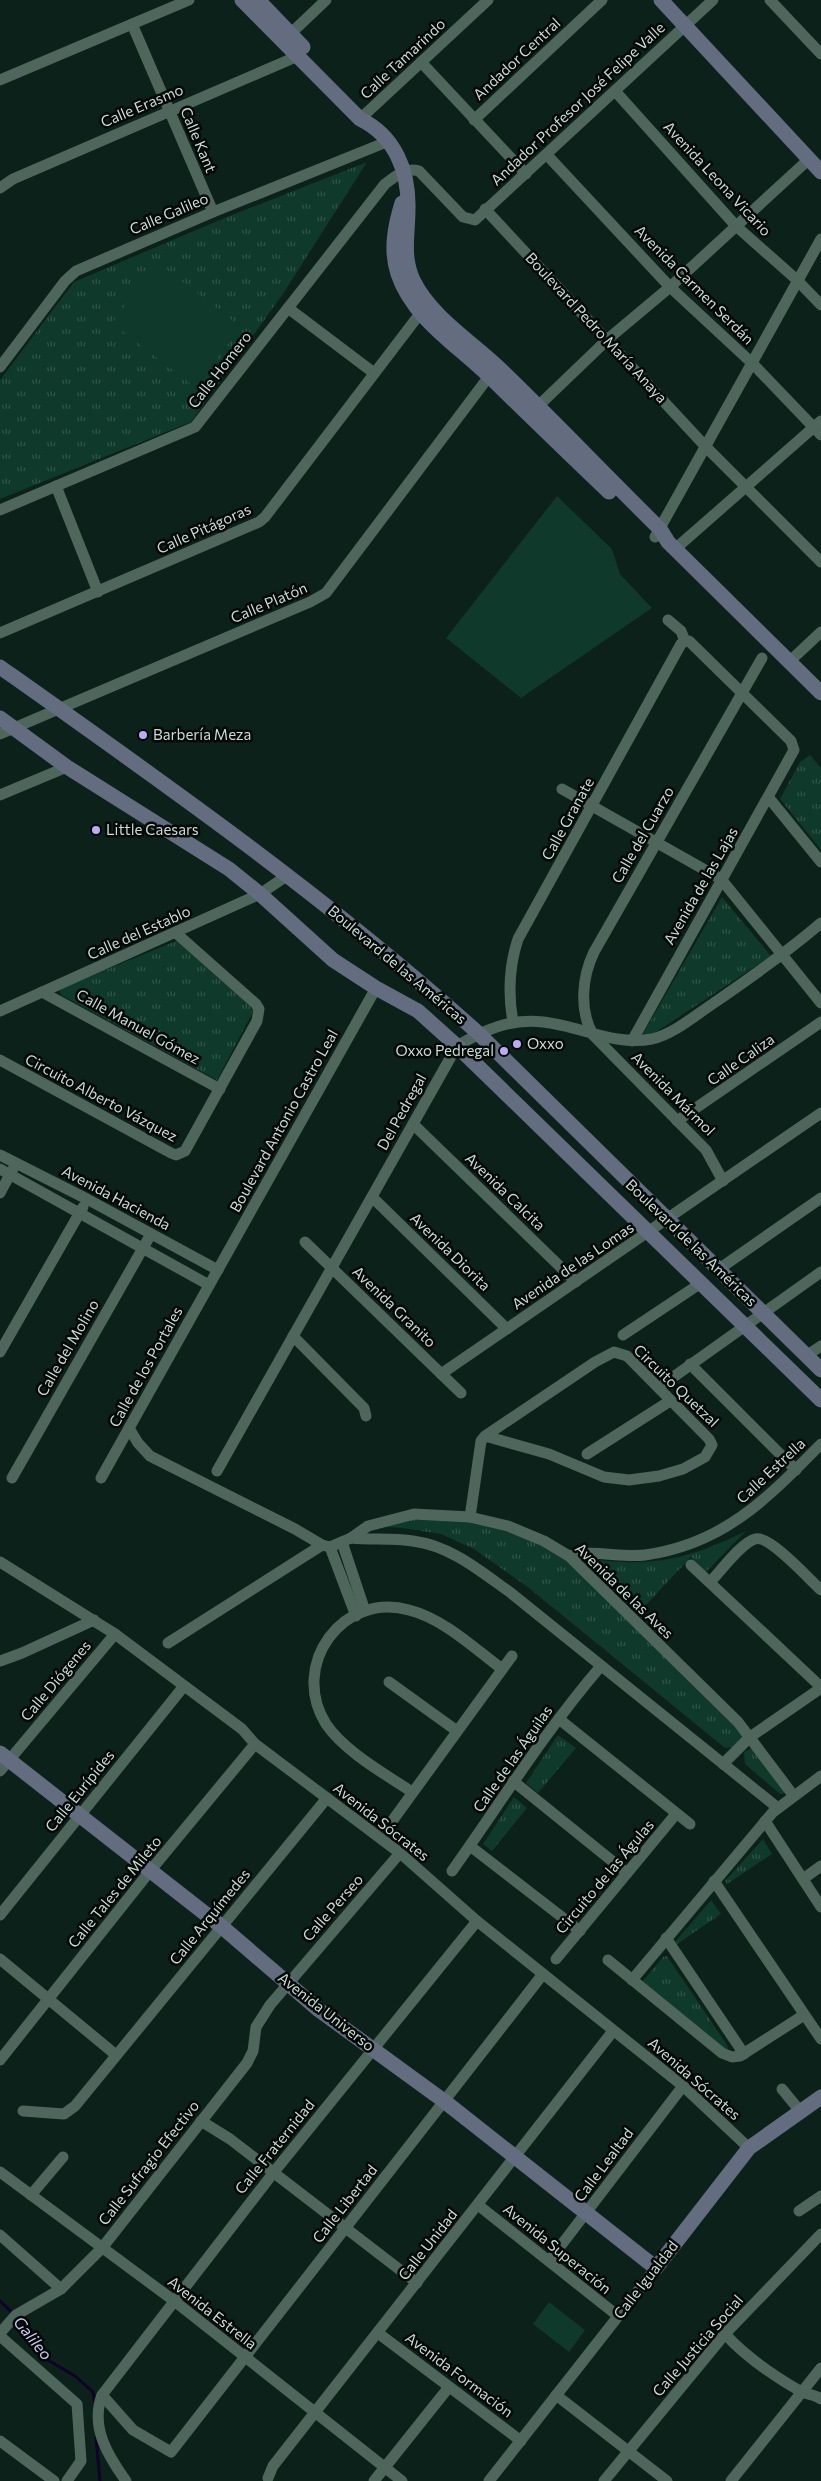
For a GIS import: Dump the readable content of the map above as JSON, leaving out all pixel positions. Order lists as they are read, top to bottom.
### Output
{
  "streets": {
    "street": [
      "Calle Tamarindo",
      "Andador Central",
      "Andador Profesor José Felipe Valle",
      "Calle Erasmo",
      "Calle Kant",
      "Avenida Leona Vicario",
      "Calle Galileo",
      "Avenida Carmen Serdán",
      "Boulevard Pedro María Anaya",
      "Calle Homero",
      "Calle Pitágoras",
      "Calle Platón",
      "Calle Granate",
      "Calle del Cuarzo",
      "Avenida de las Lajas",
      "Calle del Establo",
      "Boulevard de las Américas",
      "Calle Manuel Gómez",
      "Calle Caliza",
      "Avenida Mármol",
      "Circuito Alberto Vázquez",
      "Del Pedregal",
      "Boulevard Antonio Castro Leal",
      "Avenida Calcita",
      "Avenida Hacienda",
      "Avenida Diorita",
      "Avenida de las Lomas",
      "Avenida Granito",
      "Calle del Molino",
      "Calle de los Portales",
      "Circuito Quetzal",
      "Calle Estrella",
      "Avenida de las Aves",
      "Calle Diógenes",
      "Calle de las Águilas",
      "Calle Eurípides",
      "Avenida Sócrates",
      "Circuito de las Águlas",
      "Calle Tales de Mileto",
      "Calle Perseo",
      "Calle Arquímedes",
      "Avenida Universo",
      "Calle Fraternidad",
      "Calle Sufragio Efectivo",
      "Calle Lealtad",
      "Calle Libertad",
      "Calle Unidad",
      "Avenida Superación",
      "Calle Igualdad",
      "Avenida Estrella",
      "Calle Justicia Social",
      "Avenida Formación"
    ]
  },
  "crossings": [
    ["Andador Profesor José Felipe Valle", "Avenida Leona Vicario"],
    ["Andador Profesor José Felipe Valle", "Avenida Carmen Serdán"],
    ["Andador Profesor José Felipe Valle", "Boulevard Pedro María Anaya"],
    ["Calle Erasmo", "Calle Kant"],
    ["Calle Kant", "Calle Galileo"],
    ["Calle Platón", "Boulevard de las Américas"],
    ["Calle Granate", "Del Pedregal"],
    ["Calle del Cuarzo", "Avenida de las Lajas"],
    ["Calle del Cuarzo", "Avenida Mármol"],
    ["Calle del Cuarzo", "Del Pedregal"],
    ["Avenida de las Lajas", "Del Pedregal"],
    ["Calle del Establo", "Boulevard de las Américas"],
    ["Calle del Establo", "Calle Manuel Gómez"],
    ["Calle del Establo", "Circuito Alberto Vázquez"],
    ["Boulevard de las Américas", "Del Pedregal"],
    ["Boulevard de las Américas", "Boulevard Antonio Castro Leal"],
    ["Boulevard de las Américas", "Avenida de las Lomas"],
    ["Calle Manuel Gómez", "Circuito Alberto Vázquez"],
    ["Calle Caliza", "Avenida Mármol"],
    ["Avenida Mármol", "Del Pedregal"],
    ["Avenida Mármol", "Avenida de las Lomas"],
    ["Del Pedregal", "Avenida Calcita"],
    ["Del Pedregal", "Avenida Diorita"],
    ["Del Pedregal", "Avenida Granito"],
    ["Boulevard Antonio Castro Leal", "Avenida Hacienda"],
    ["Boulevard Antonio Castro Leal", "Calle de los Portales"],
    ["Avenida Calcita", "Avenida de las Lomas"],
    ["Avenida Hacienda", "Calle del Molino"],
    ["Avenida Hacienda", "Calle de los Portales"],
    ["Avenida Diorita", "Avenida de las Lomas"],
    ["Avenida de las Lomas", "Avenida Granito"],
    ["Calle Estrella", "Avenida de las Aves"],
    ["Avenida de las Aves", "Calle de las Águilas"],
    ["Calle Diógenes", "Avenida Sócrates"],
    ["Calle Diógenes", "Avenida Universo"],
    ["Calle Eurípides", "Avenida Sócrates"],
    ["Calle Eurípides", "Avenida Universo"],
    ["Avenida Sócrates", "Calle Tales de Mileto"],
    ["Avenida Sócrates", "Calle Perseo"],
    ["Avenida Sócrates", "Calle Arquímedes"],
    ["Avenida Sócrates", "Calle Fraternidad"],
    ["Avenida Sócrates", "Calle Lealtad"],
    ["Avenida Sócrates", "Calle Libertad"],
    ["Avenida Sócrates", "Calle Unidad"],
    ["Avenida Sócrates", "Calle Igualdad"],
    ["Calle Tales de Mileto", "Avenida Universo"],
    ["Calle Perseo", "Avenida Universo"],
    ["Calle Perseo", "Calle Sufragio Efectivo"],
    ["Calle Arquímedes", "Avenida Universo"],
    ["Avenida Universo", "Calle Fraternidad"],
    ["Avenida Universo", "Calle Sufragio Efectivo"],
    ["Avenida Universo", "Calle Lealtad"],
    ["Avenida Universo", "Calle Libertad"],
    ["Avenida Universo", "Calle Unidad"],
    ["Avenida Universo", "Calle Igualdad"],
    ["Calle Fraternidad", "Calle Libertad"],
    ["Calle Fraternidad", "Avenida Estrella"],
    ["Calle Sufragio Efectivo", "Avenida Estrella"],
    ["Calle Lealtad", "Avenida Superación"],
    ["Calle Libertad", "Avenida Estrella"],
    ["Calle Unidad", "Avenida Superación"],
    ["Calle Unidad", "Avenida Estrella"],
    ["Calle Unidad", "Avenida Formación"],
    ["Avenida Superación", "Calle Igualdad"],
    ["Calle Igualdad", "Avenida Formación"]
  ],
  "water": ["Galileo"],
  "places": [
    "Barbería Meza",
    "Little Caesars",
    "Oxxo",
    "Oxxo Pedregal"
  ]
}
